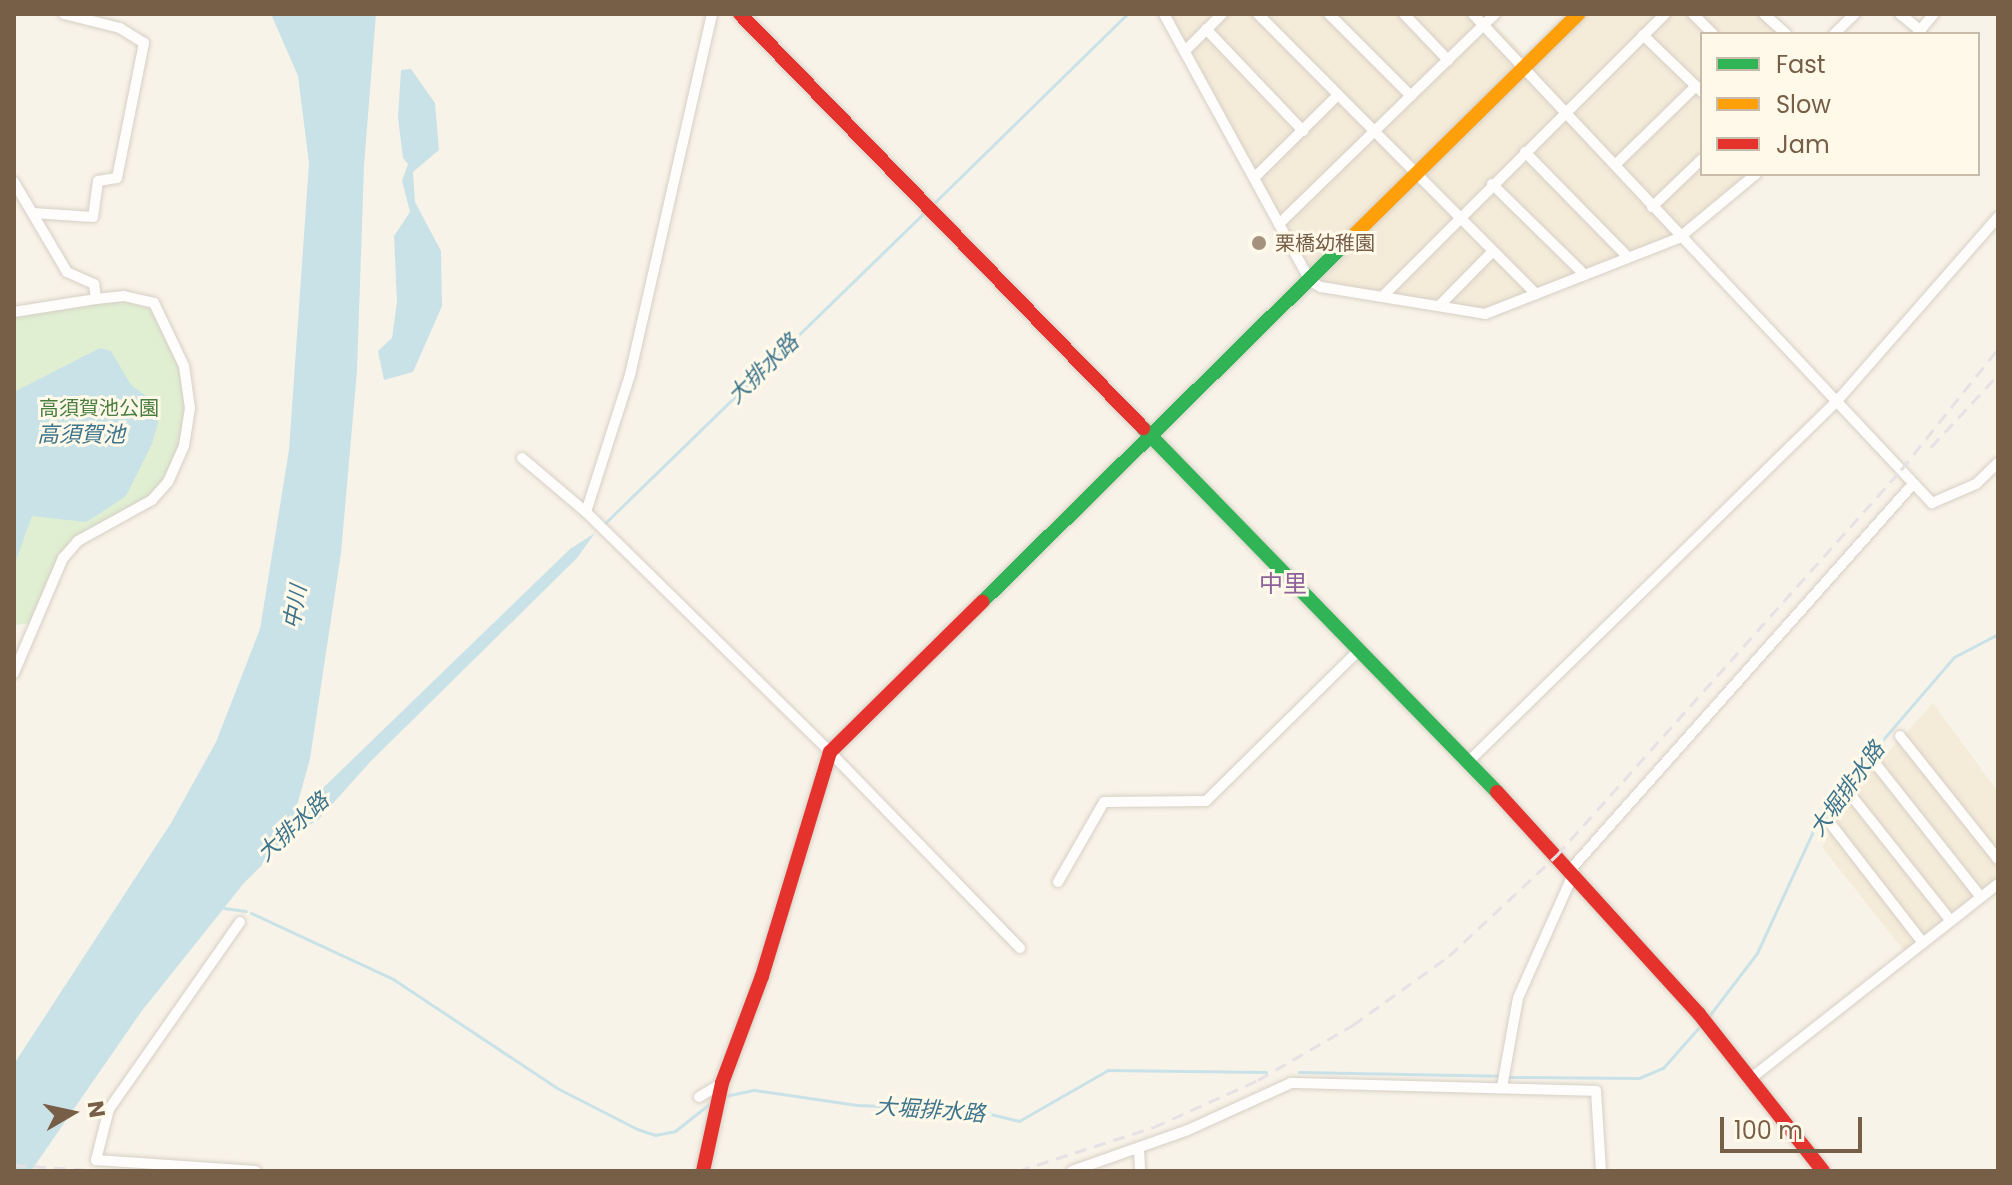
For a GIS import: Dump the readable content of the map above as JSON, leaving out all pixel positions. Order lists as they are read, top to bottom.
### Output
{
  "districts": ["中里"],
  "water": [
    "大排水路",
    "高須賀池",
    "中川",
    "大堀排水路"
  ],
  "parks": ["高須賀池公園"],
  "places": ["栗橋幼稚園"],
  "legend": ["Fast", "Slow", "Jam"],
  "scale_bar": "100 m",
  "north": "right"
}
